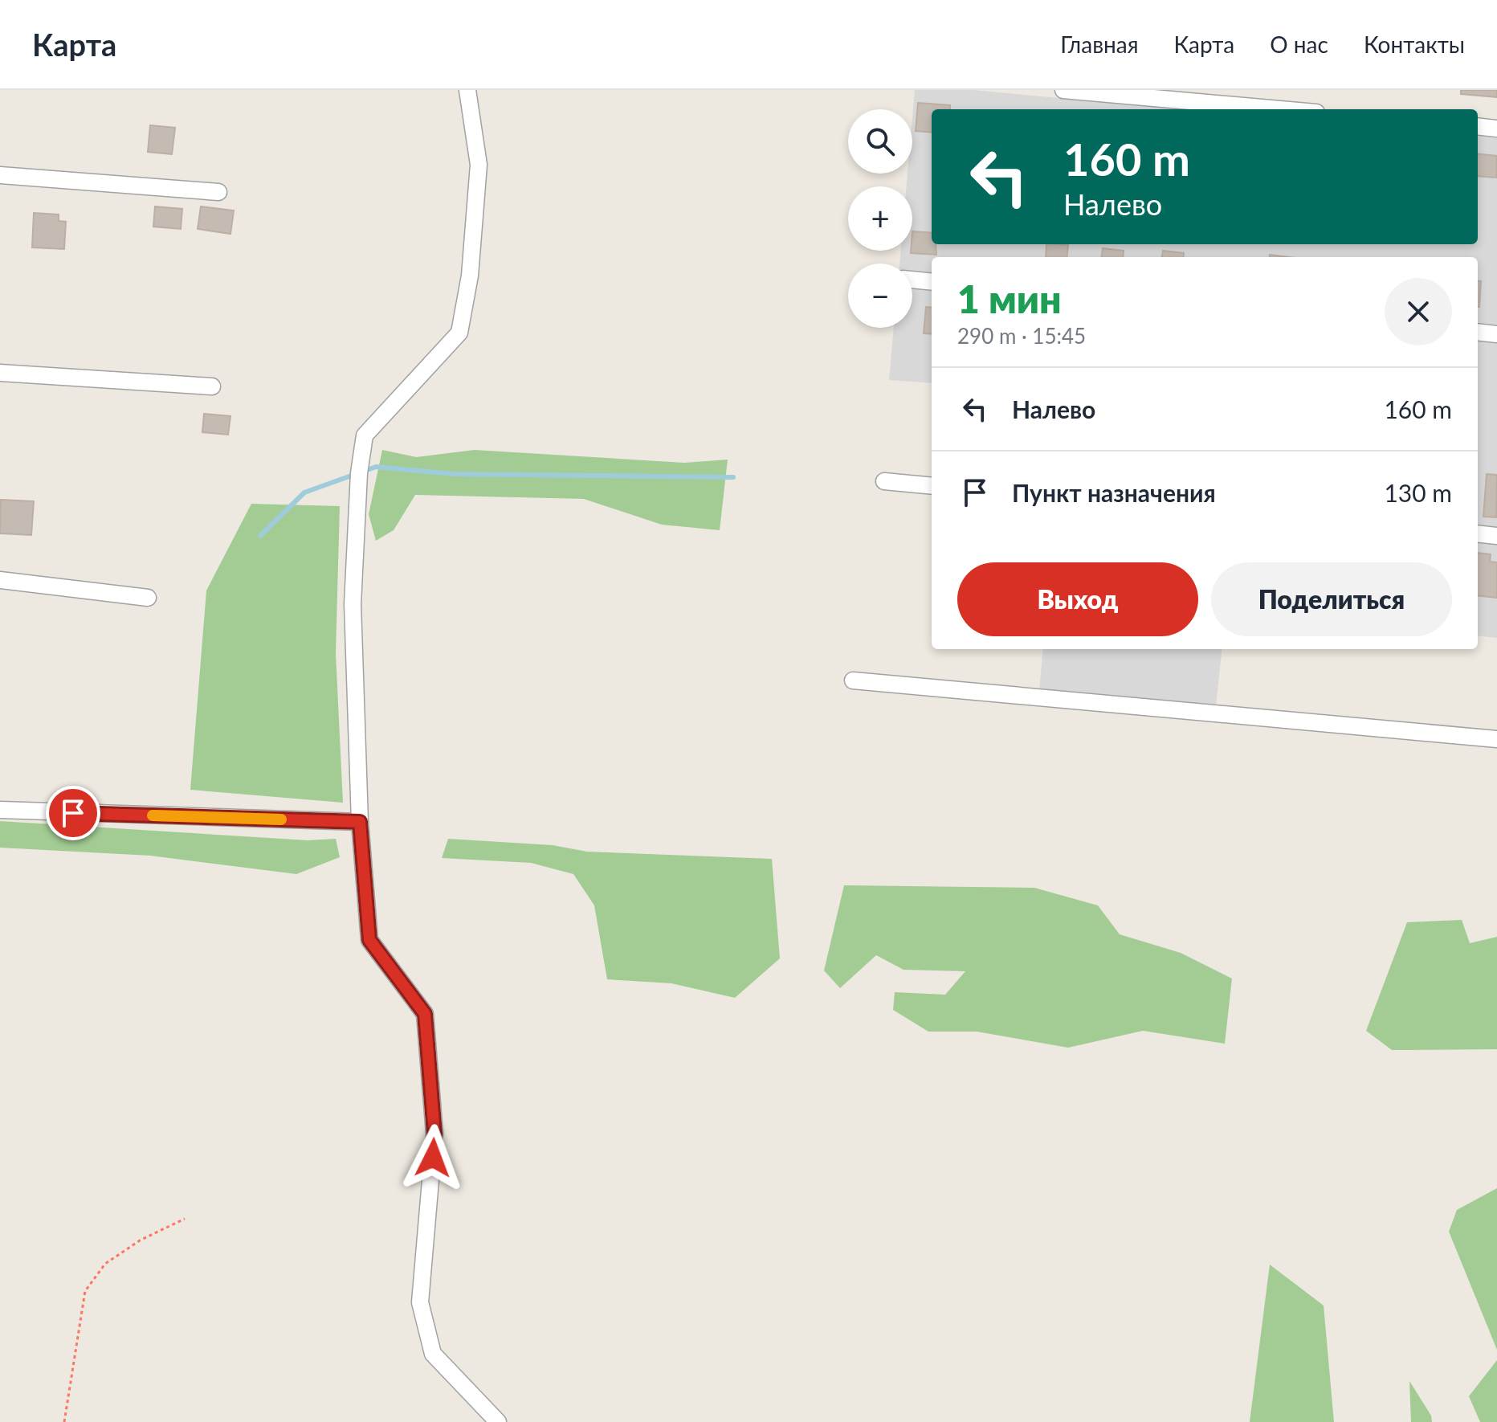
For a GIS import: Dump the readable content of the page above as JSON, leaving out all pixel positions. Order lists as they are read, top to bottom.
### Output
{
  "page": {
    "header": "Карта",
    "nav": [
      "Главная",
      "Карта",
      "О нас",
      "Контакты"
    ],
    "map_buttons": ["+", "−"],
    "turn": ["160 m", "Налево"],
    "heading": ["1 мин", "290 m · 15:45"],
    "list": [
      {
        "name": "Налево",
        "value": "160 m"
      },
      {
        "name": "Пункт назначения",
        "value": "130 m"
      }
    ],
    "buttons": ["Выход", "Поделиться"]
  }
}
